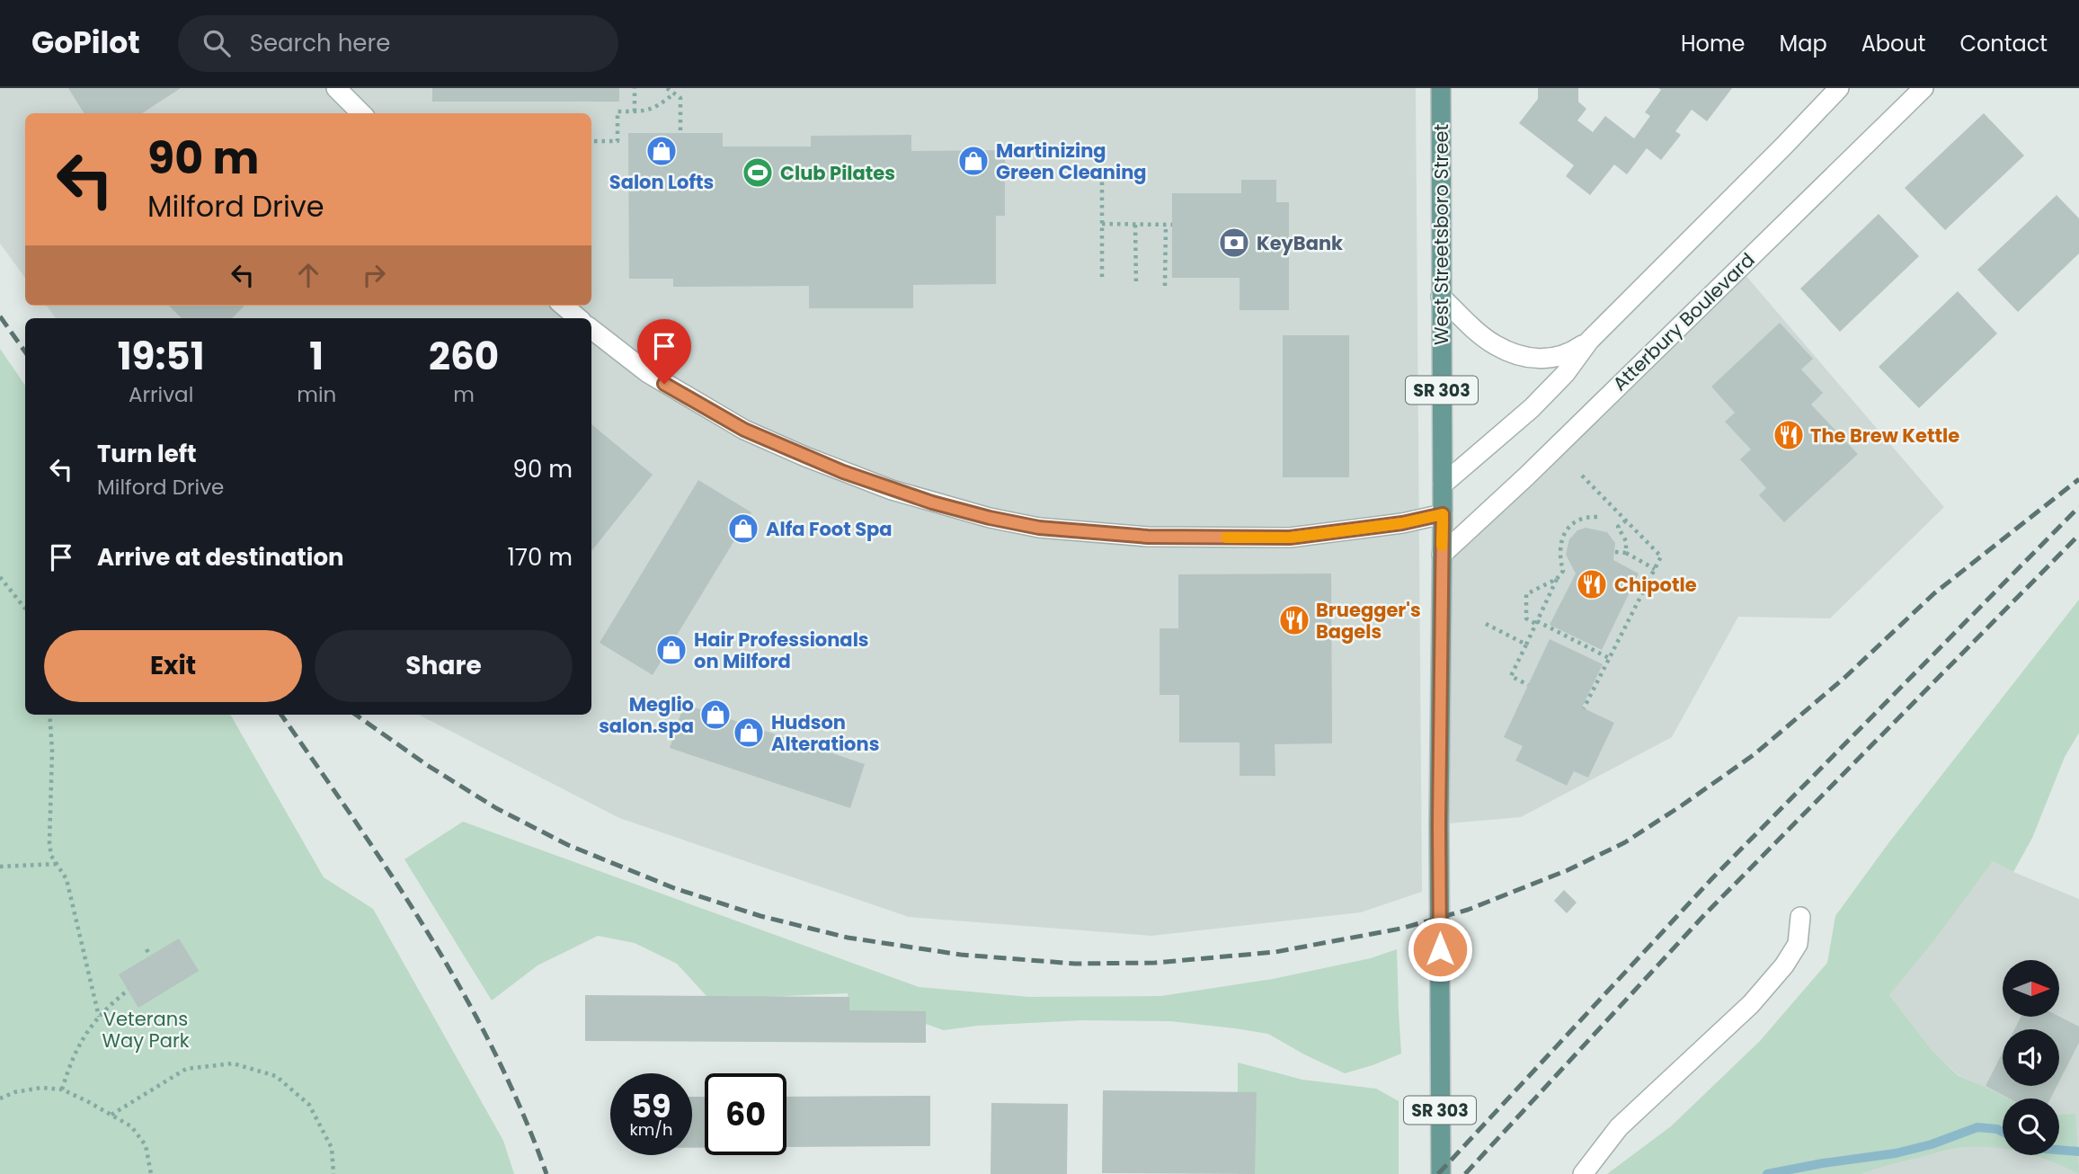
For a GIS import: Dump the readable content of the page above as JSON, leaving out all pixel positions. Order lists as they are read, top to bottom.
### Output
{
  "streets": {
    "main road": ["West Streetsboro Street", "SR 303"],
    "street": ["Atterbury Boulevard"]
  },
  "crossings": [
    ["West Streetsboro Street", "Atterbury Boulevard"]
  ],
  "parks": ["Veterans Way Park"],
  "places": {
    "shop": [
      "Salon Lofts",
      "Martinizing Green Cleaning",
      "Alfa Foot Spa",
      "Hair Professionals on Milford",
      "Meglio salon.spa",
      "Hudson Alterations"
    ],
    "sports": ["Club Pilates"],
    "bank": ["KeyBank"],
    "restaurant": ["The Brew Kettle", "Chipotle", "Bruegger's Bagels"]
  },
  "north": "right",
  "page": {
    "header": "GoPilot",
    "search": "Search here",
    "nav": [
      "Home",
      "Map",
      "About",
      "Contact"
    ],
    "turn": ["90 m", "Milford Drive"],
    "eta": [
      "19:51",
      "Arrival",
      "1",
      "min",
      "260",
      "m"
    ],
    "list": [
      {
        "name": "Turn left",
        "note": "Milford Drive",
        "value": "90 m"
      },
      {
        "name": "Arrive at destination",
        "value": "170 m"
      }
    ],
    "buttons": ["Exit", "Share"],
    "speed": "59 km/h",
    "limit": "60"
  }
}
